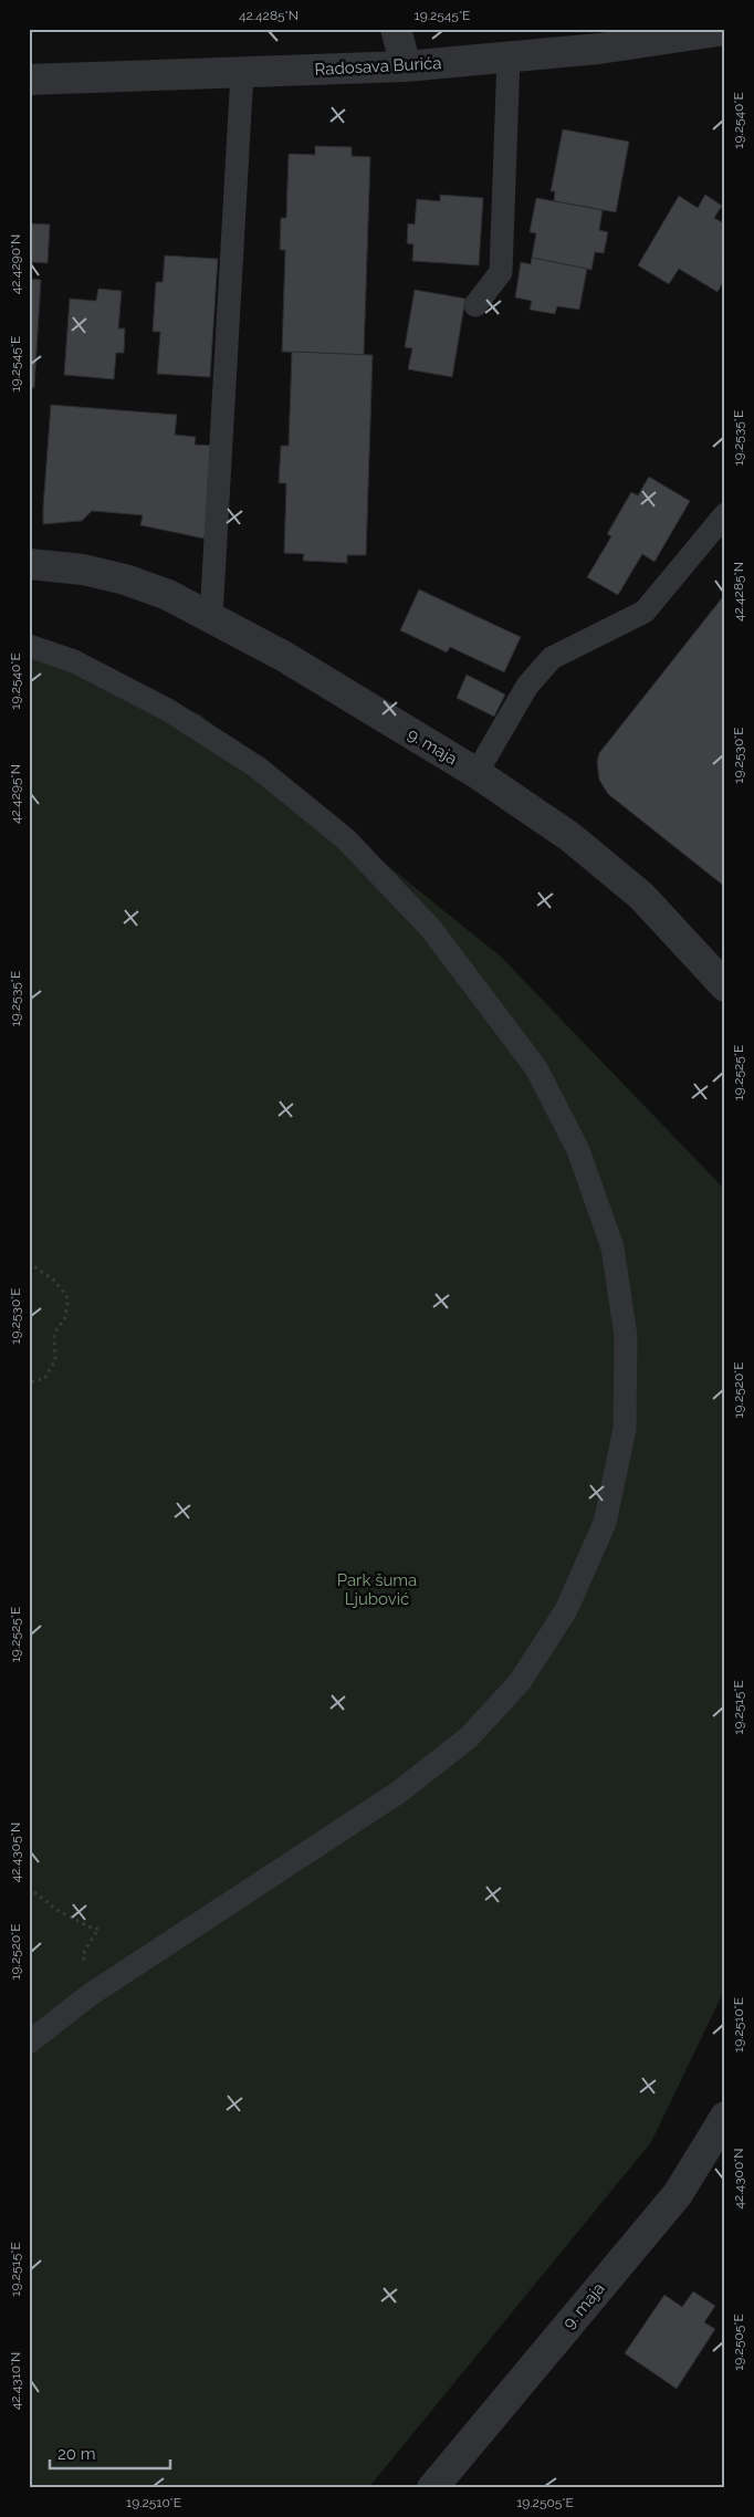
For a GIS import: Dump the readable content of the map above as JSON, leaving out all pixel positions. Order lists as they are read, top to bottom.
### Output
{
  "streets": {
    "street": ["Radosava Burića", "9. maja"]
  },
  "parks": ["Park šuma Ljubović"],
  "scale_bar": "20 m",
  "coordinates": [
    "42.4285°N",
    "19.2545°E",
    "19.2540°E",
    "42.4290°N",
    "19.2535°E",
    "19.2530°E",
    "42.4295°N",
    "19.2525°E",
    "19.2520°E",
    "19.2515°E",
    "42.4305°N",
    "19.2510°E",
    "42.4300°N",
    "19.2505°E",
    "42.4310°N"
  ]
}
